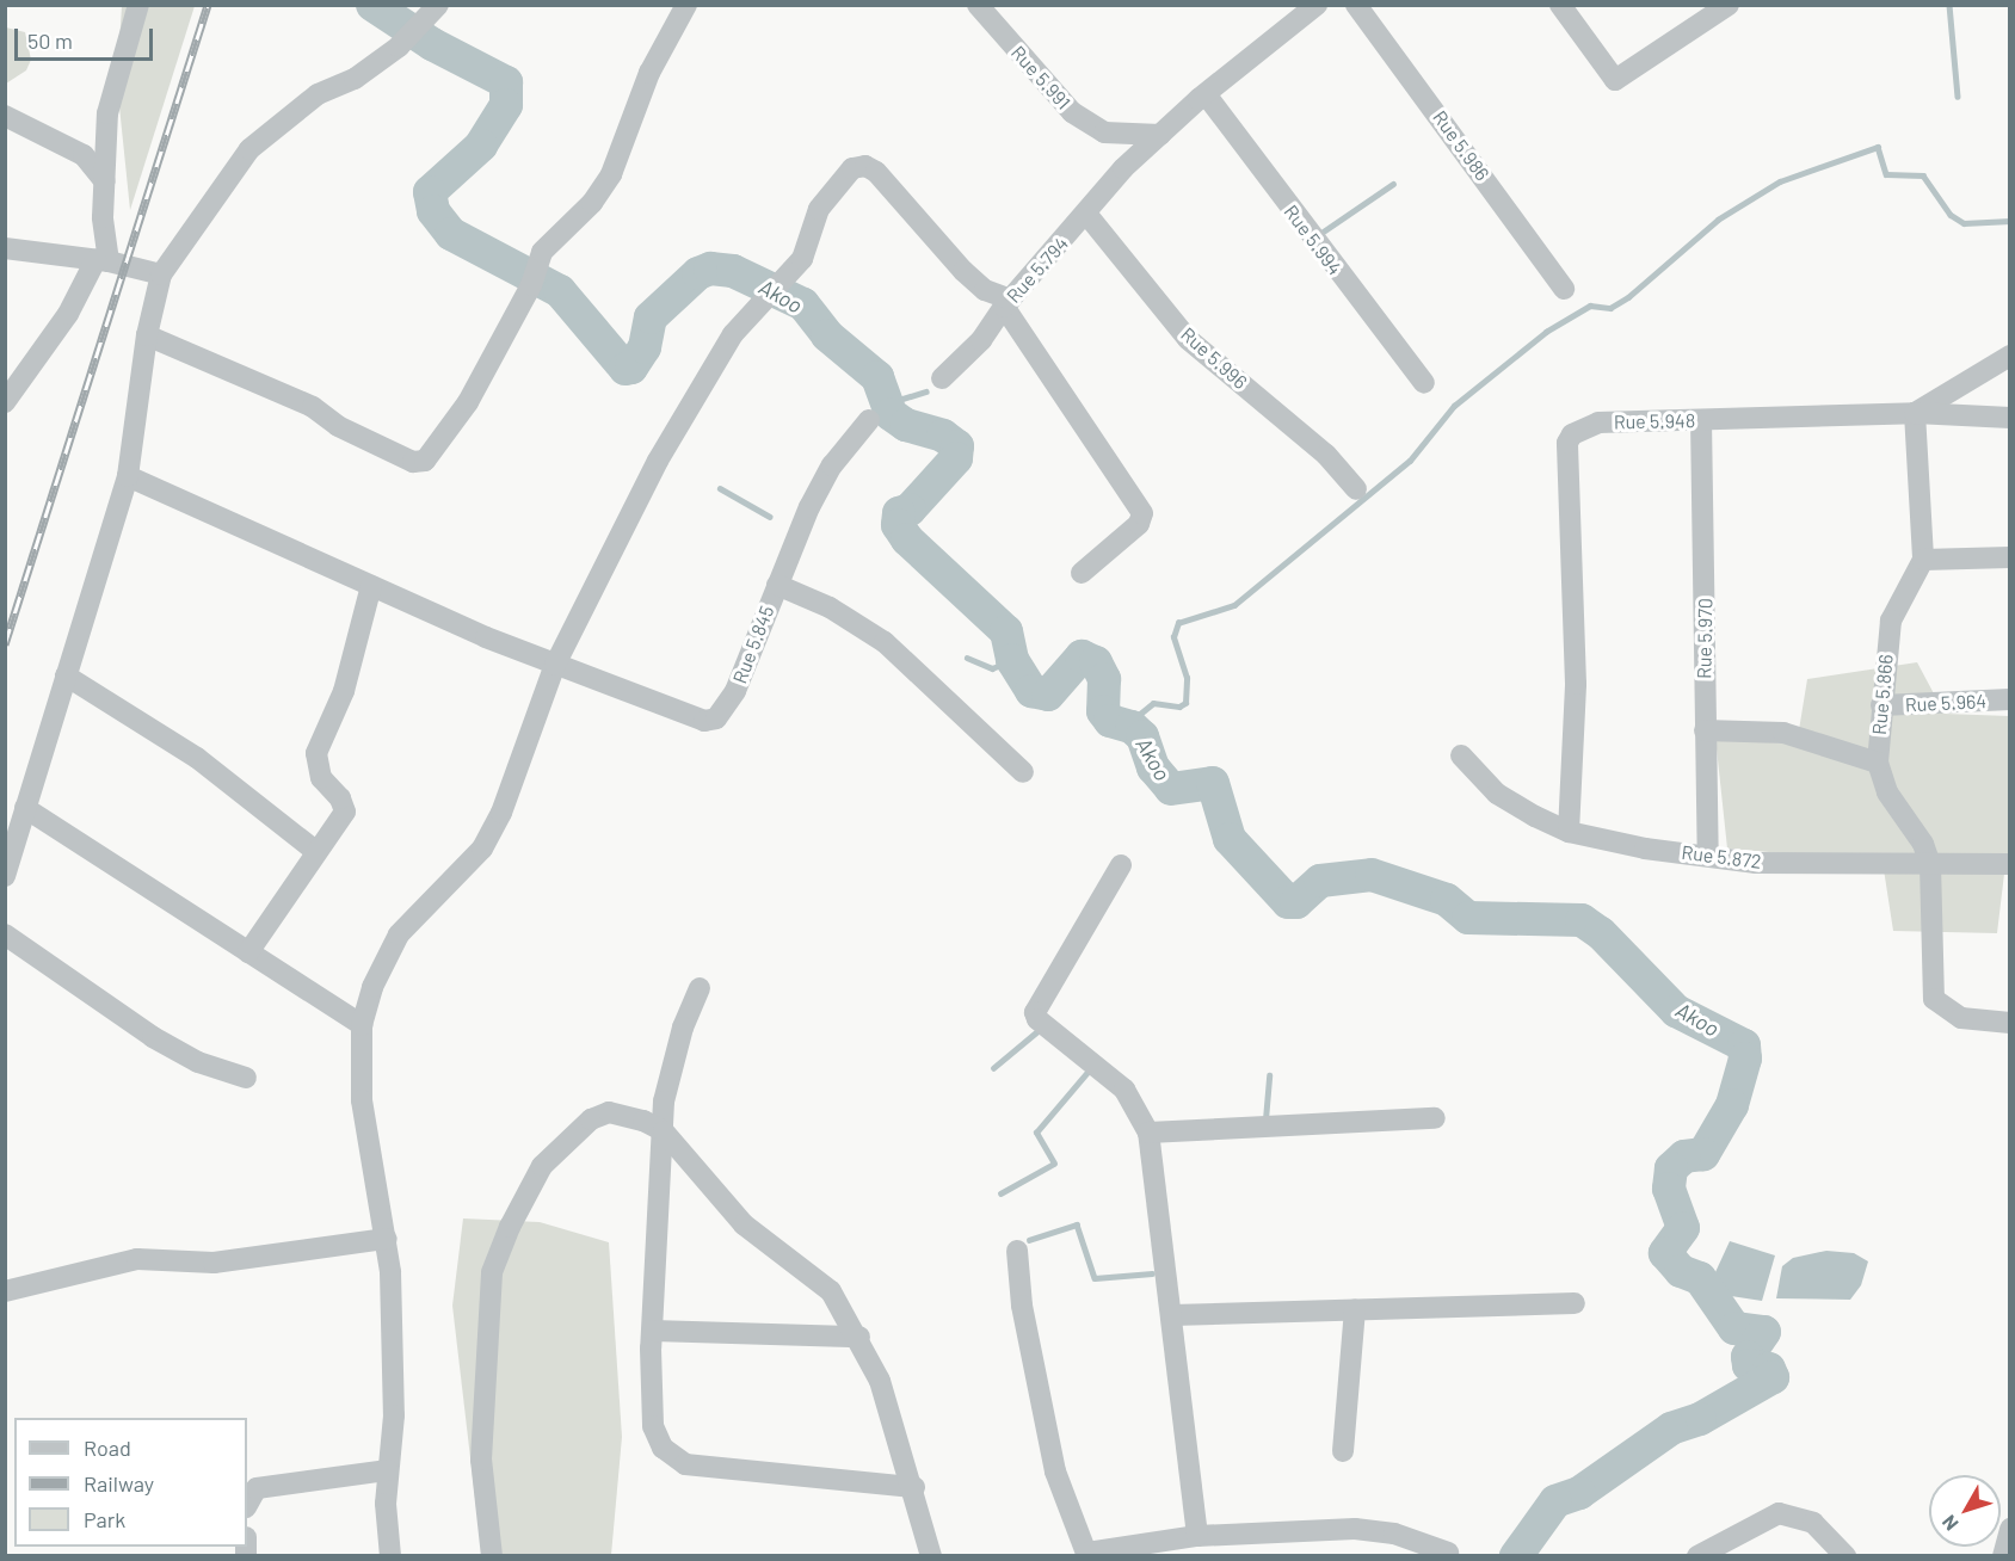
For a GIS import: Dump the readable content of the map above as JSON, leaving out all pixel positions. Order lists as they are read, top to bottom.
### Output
{
  "streets": {
    "street": [
      "Rue 5.991",
      "Rue 5.986",
      "Rue 5.994",
      "Rue 5.794",
      "Rue 5.996",
      "Rue 5.948",
      "Rue 5.970",
      "Rue 5.845",
      "Rue 5.866",
      "Rue 5.964",
      "Rue 5.872"
    ]
  },
  "crossings": [
    ["Rue 5.991", "Rue 5.794"],
    ["Rue 5.994", "Rue 5.794"],
    ["Rue 5.794", "Rue 5.996"],
    ["Rue 5.948", "Rue 5.970"],
    ["Rue 5.948", "Rue 5.872"],
    ["Rue 5.970", "Rue 5.872"],
    ["Rue 5.866", "Rue 5.964"],
    ["Rue 5.866", "Rue 5.872"]
  ],
  "water": ["Akoo"],
  "legend": ["Road", "Railway", "Park"],
  "scale_bar": "50 m",
  "north": "bottom left"
}
